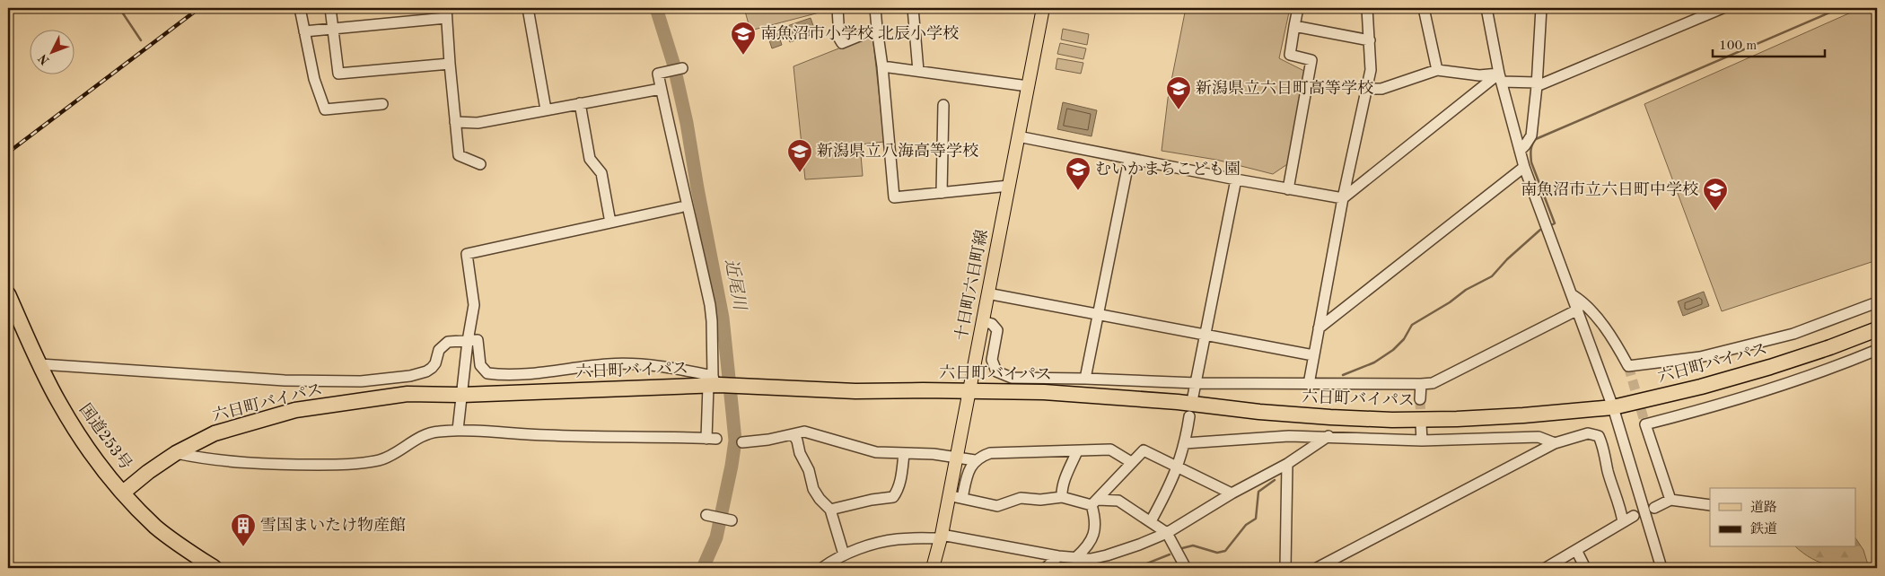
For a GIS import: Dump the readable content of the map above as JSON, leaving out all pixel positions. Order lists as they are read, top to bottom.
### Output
{
  "streets": {
    "highway": ["六日町バイパス", "国道253号"],
    "main road": ["十日町六日町線"]
  },
  "crossings": [
    ["十日町六日町線", "六日町バイパス"],
    ["六日町バイパス", "国道253号"]
  ],
  "water": ["近尾川"],
  "places": {
    "school or university": [
      "南魚沼市小学校 北辰小学校",
      "新潟県立六日町高等学校",
      "新潟県立八海高等学校",
      "むいかまちこども園",
      "南魚沼市立六日町中学校"
    ],
    "building": ["雪国まいたけ物産館"]
  },
  "legend": ["道路", "鉄道"],
  "scale_bar": "100 m",
  "north": "bottom left"
}
